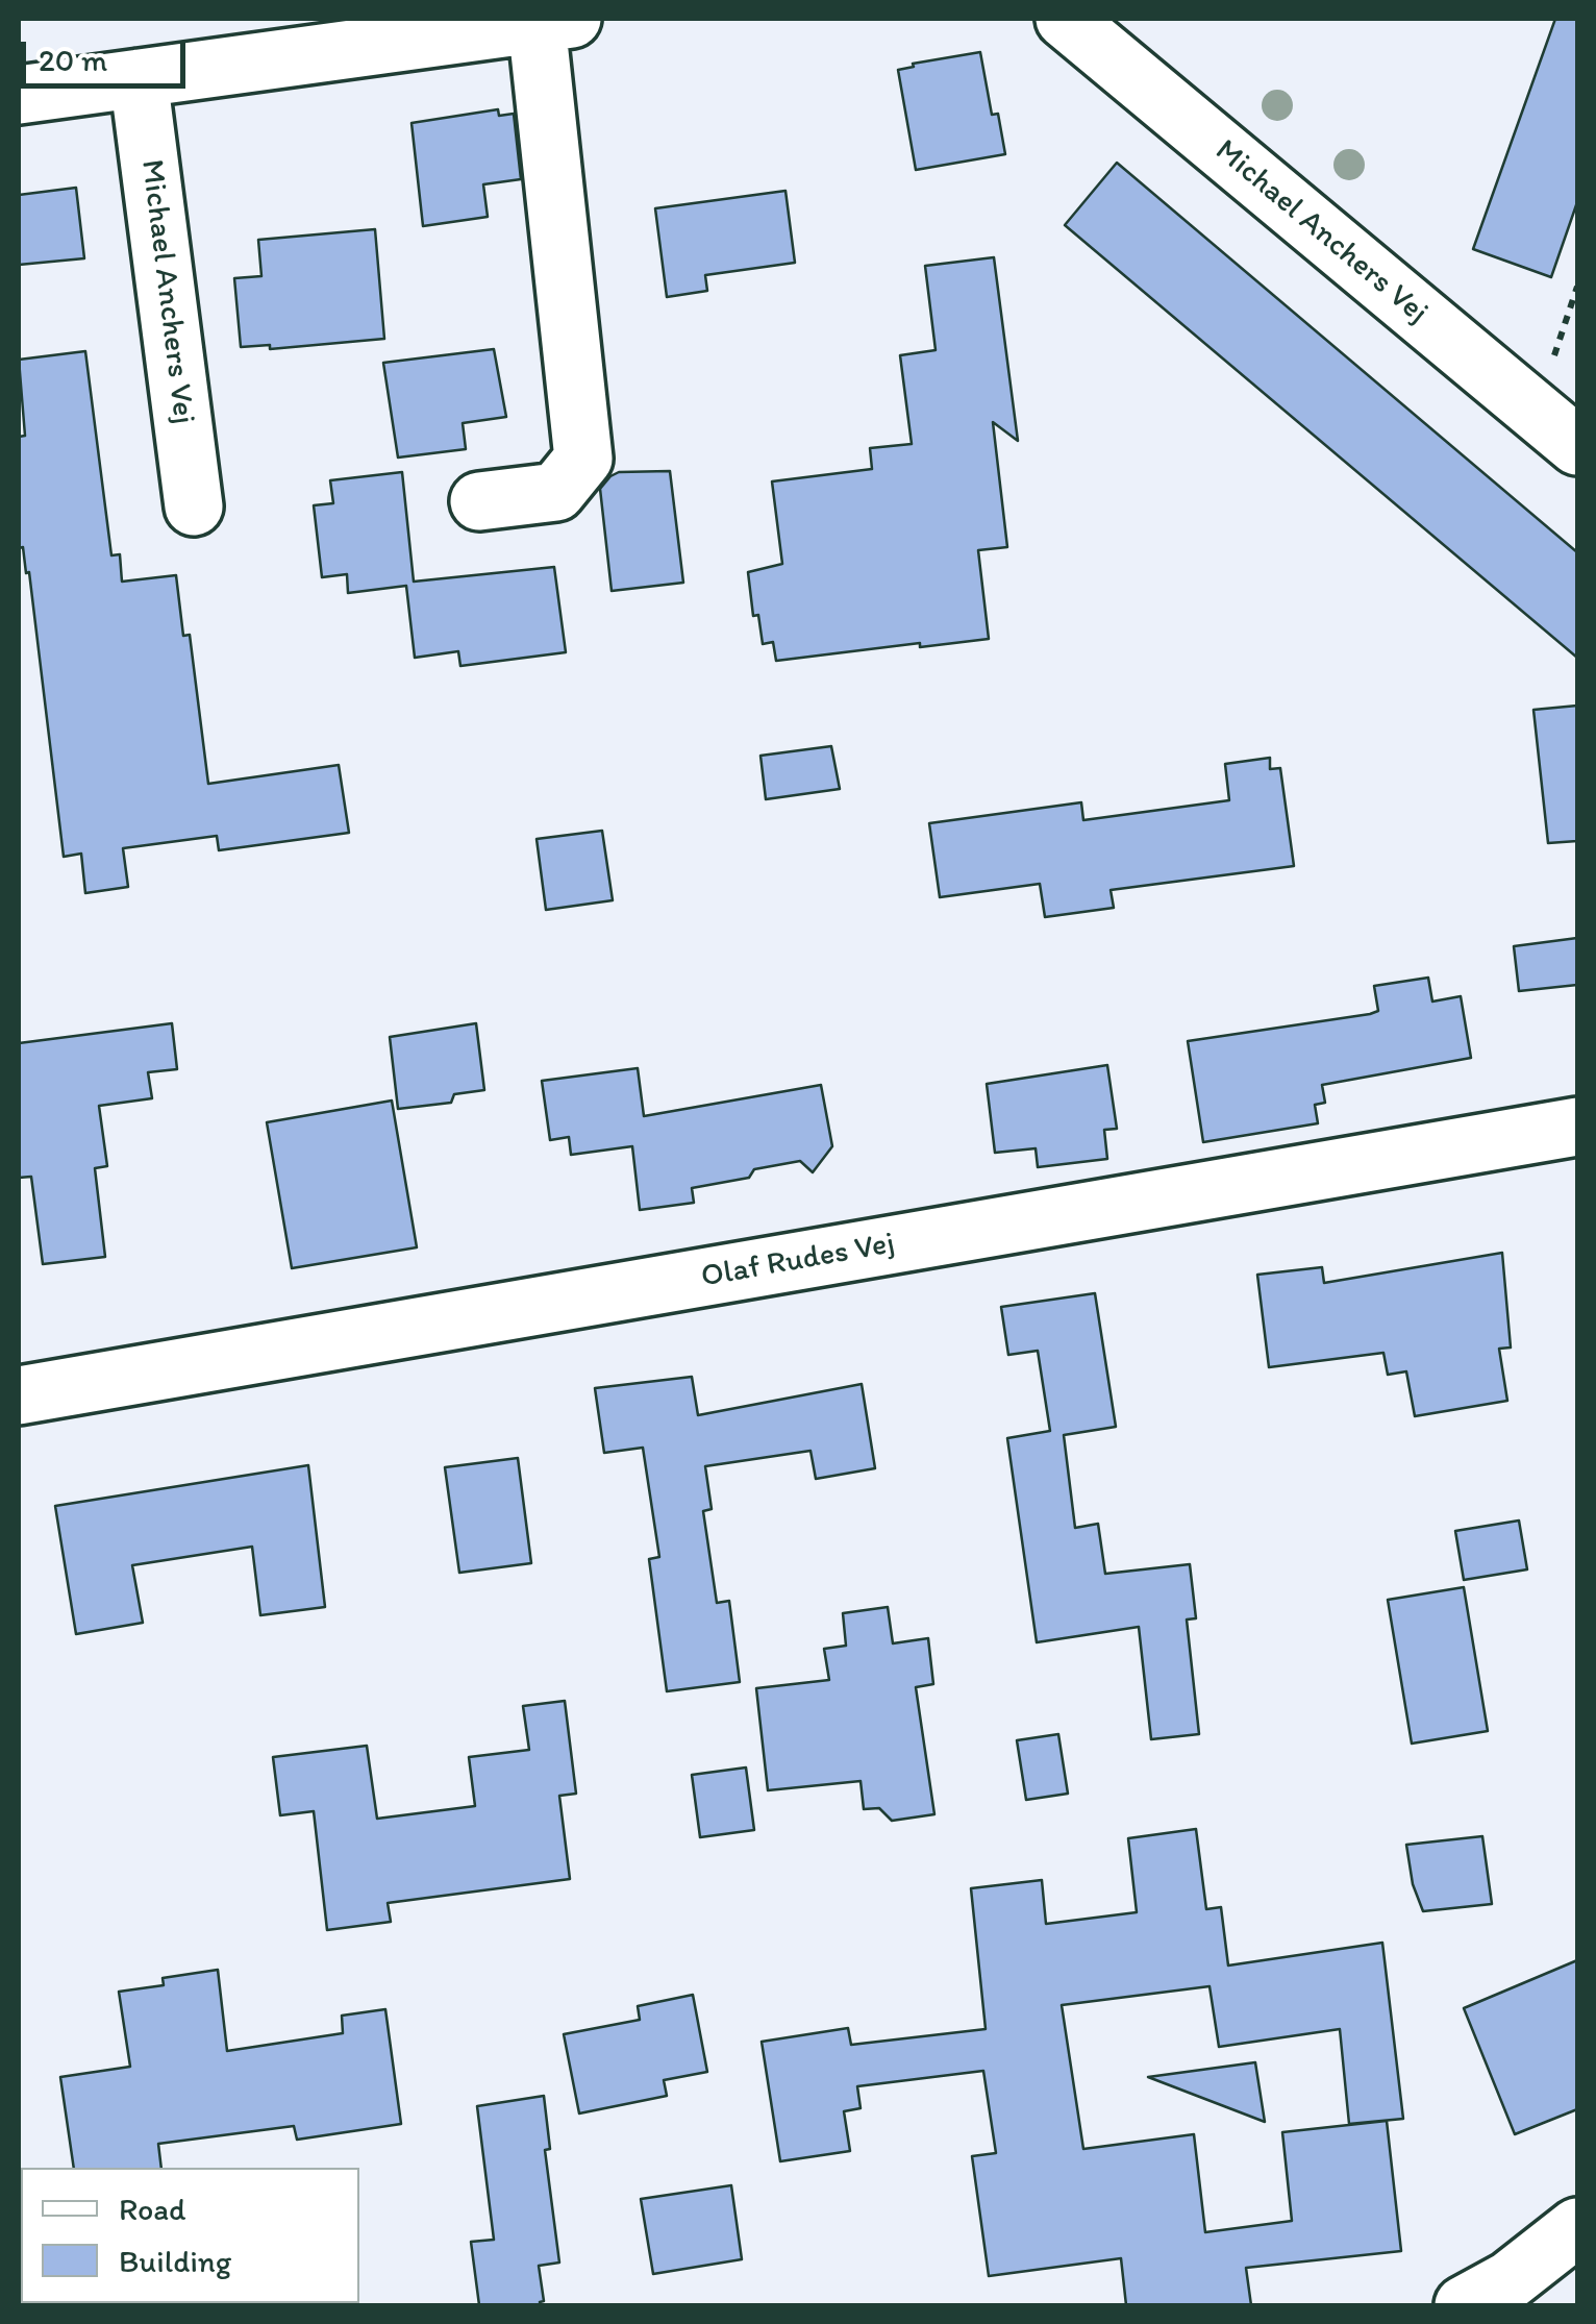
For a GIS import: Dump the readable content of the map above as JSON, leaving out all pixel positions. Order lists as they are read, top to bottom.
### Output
{
  "streets": {
    "street": ["Michael Anchers Vej", "Olaf Rudes Vej"]
  },
  "legend": ["Road", "Building"],
  "scale_bar": "20 m"
}
